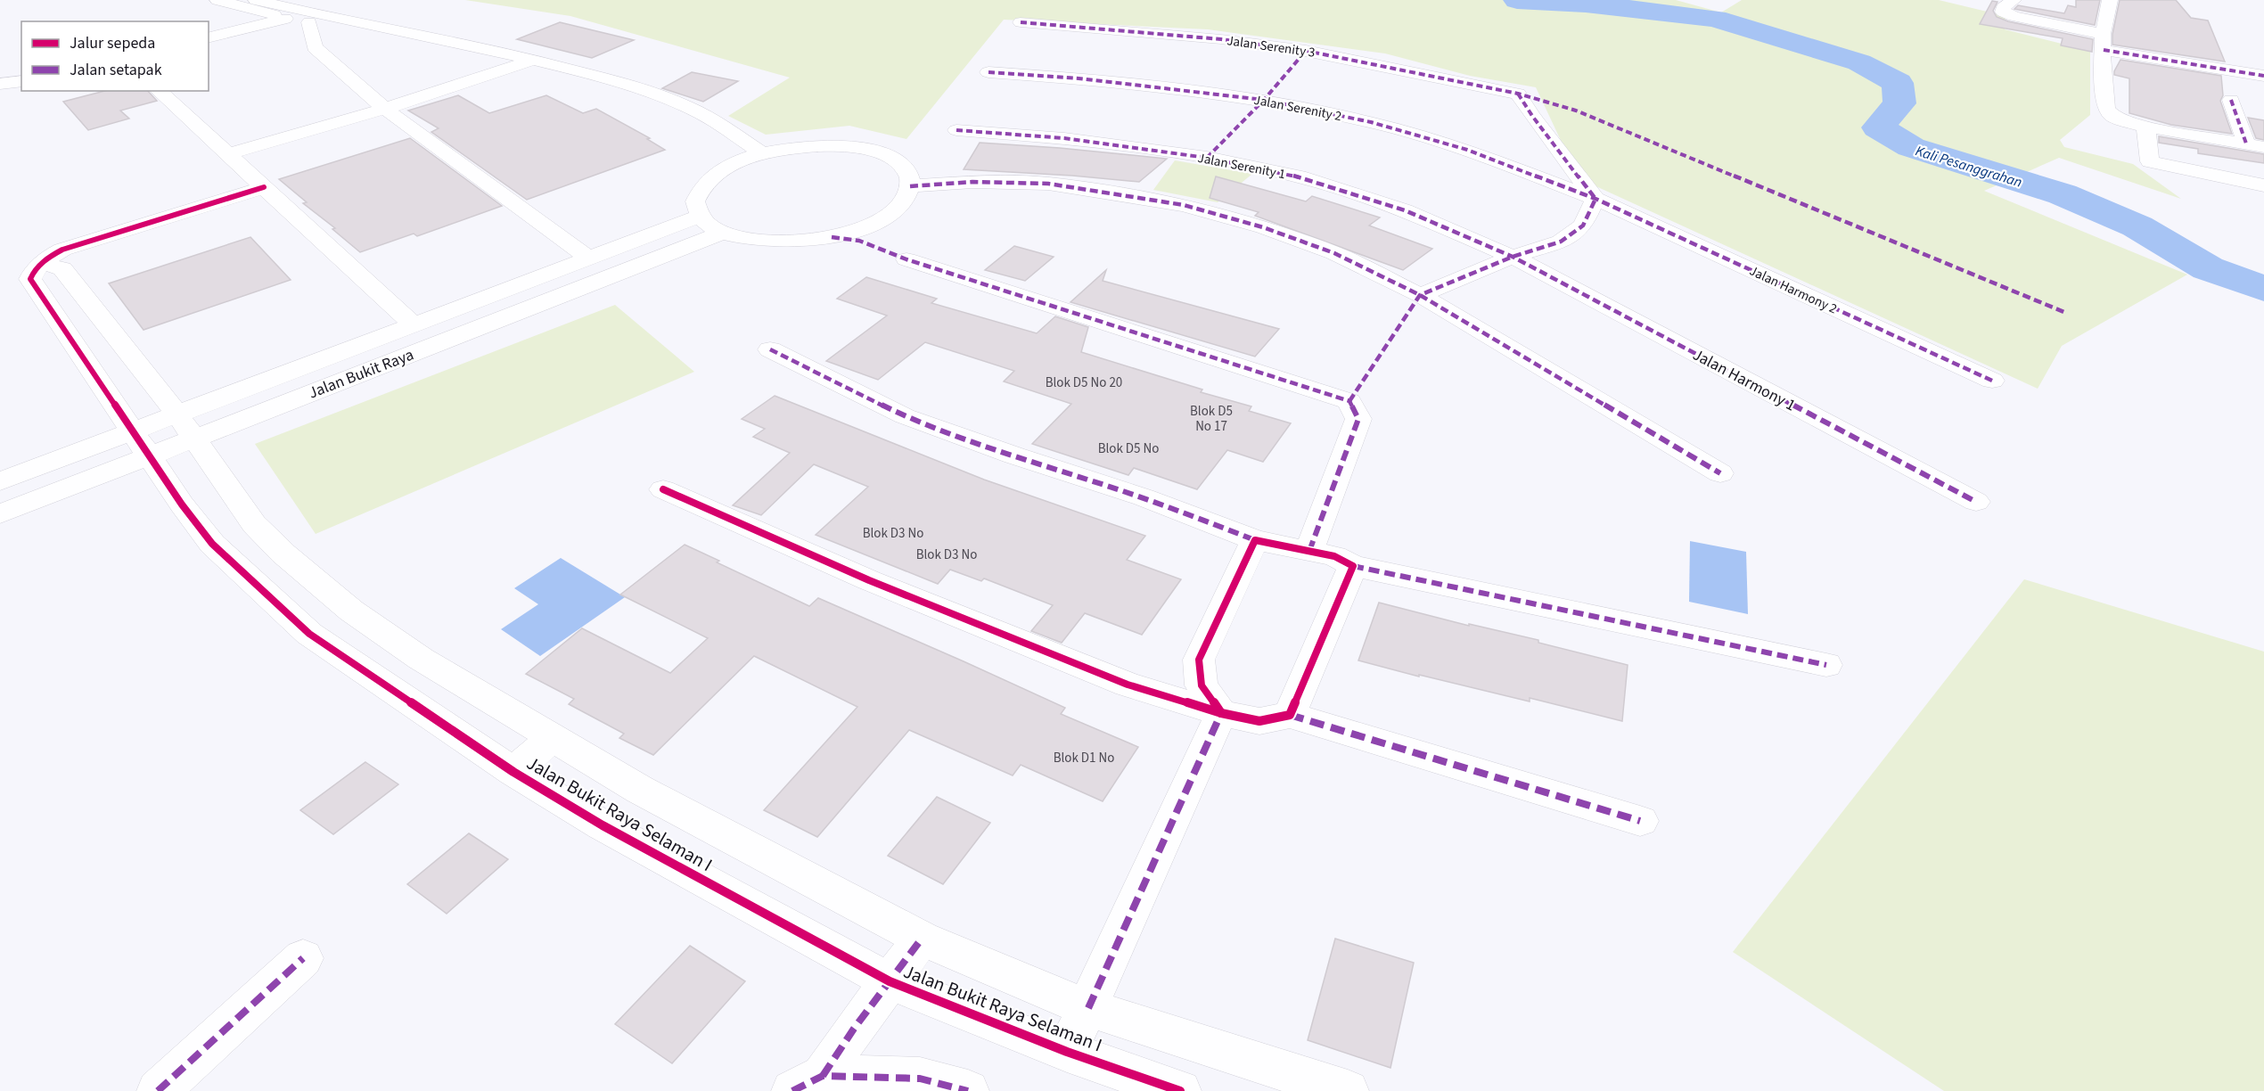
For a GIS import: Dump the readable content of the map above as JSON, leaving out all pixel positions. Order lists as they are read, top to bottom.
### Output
{
  "streets": {
    "street": [
      "Jalan Serenity 3",
      "Jalan Serenity 2",
      "Jalan Serenity 1",
      "Jalan Harmony 2",
      "Jalan Bukit Raya",
      "Jalan Harmony 1",
      "Jalan Bukit Raya Selaman I"
    ]
  },
  "crossings": [
    ["Jalan Serenity 3", "Jalan Serenity 2"],
    ["Jalan Serenity 3", "Jalan Harmony 2"],
    ["Jalan Serenity 2", "Jalan Harmony 2"],
    ["Jalan Serenity 1", "Jalan Harmony 1"],
    ["Jalan Bukit Raya", "Jalan Bukit Raya Selaman I"]
  ],
  "water": ["Kali Pesanggrahan"],
  "house_numbers": [
    "Blok D5 No 20",
    "Blok D5 No 17",
    "Blok D5 No",
    "Blok D3 No",
    "Blok D3 No",
    "Blok D1 No"
  ],
  "legend": ["Jalur sepeda", "Jalan setapak"]
}
